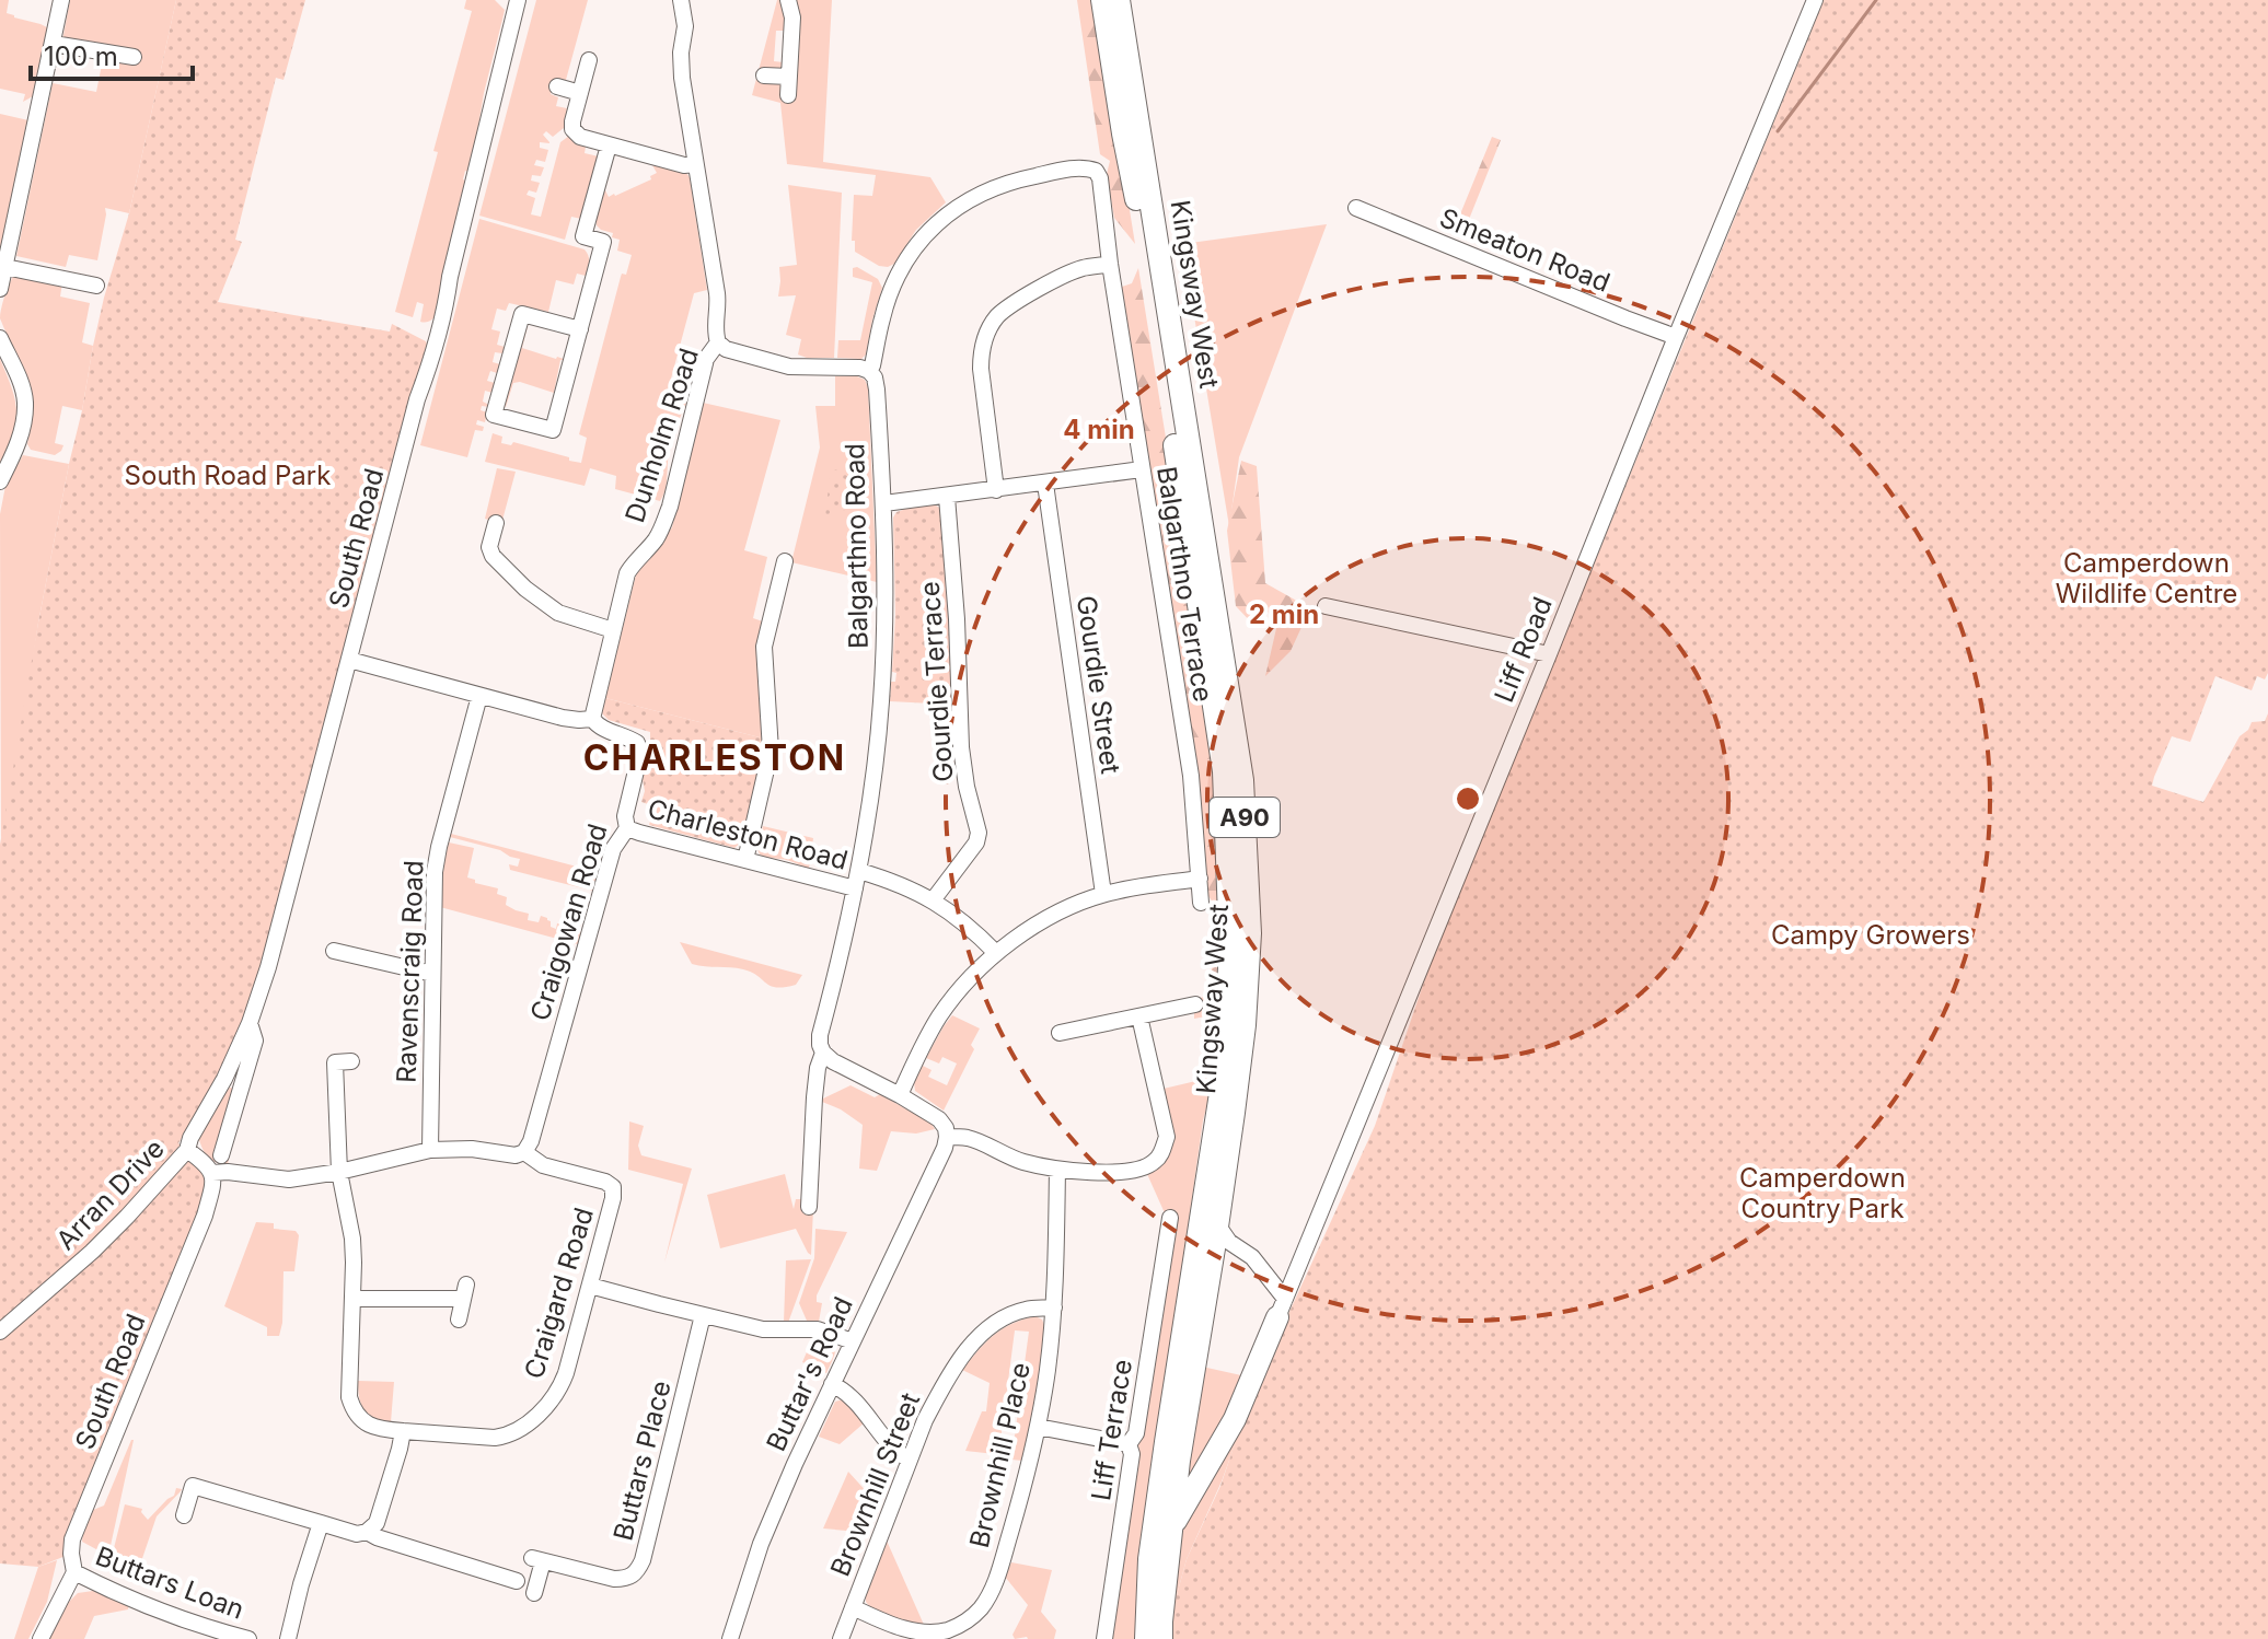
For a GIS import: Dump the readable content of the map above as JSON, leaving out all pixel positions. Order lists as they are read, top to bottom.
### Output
{
  "streets": {
    "highway": ["Kingsway West", "A90"],
    "street": [
      "Smeaton Road",
      "Dunholm Road",
      "South Road",
      "Balgarthno Road",
      "Balgarthno Terrace",
      "Liff Road",
      "Gourdie Terrace",
      "Gourdie Street",
      "Charleston Road",
      "Craigowan Road",
      "Ravenscraig Road",
      "Arran Drive",
      "Craigard Road",
      "Buttar's Road",
      "Liff Terrace",
      "Brownhill Place",
      "Buttars Place",
      "Brownhill Street",
      "Buttars Loan"
    ]
  },
  "crossings": [
    ["Smeaton Road", "Liff Road"],
    ["Dunholm Road", "Craigowan Road"],
    ["South Road", "Craigowan Road"],
    ["South Road", "Arran Drive"],
    ["South Road", "Craigard Road"],
    ["South Road", "Buttars Loan"],
    ["Balgarthno Road", "Balgarthno Terrace"],
    ["Balgarthno Road", "Charleston Road"],
    ["Charleston Road", "Craigowan Road"],
    ["Craigowan Road", "Ravenscraig Road"],
    ["Craigowan Road", "Craigard Road"],
    ["Ravenscraig Road", "Craigard Road"],
    ["Brownhill Place", "Brownhill Street"]
  ],
  "districts": ["CHARLESTON"],
  "parks": [
    "South Road Park",
    "Camperdown Wildlife Centre",
    "Campy Growers",
    "Camperdown Country Park"
  ],
  "scale_bar": "100 m",
  "rings": ["4 min", "2 min"]
}
